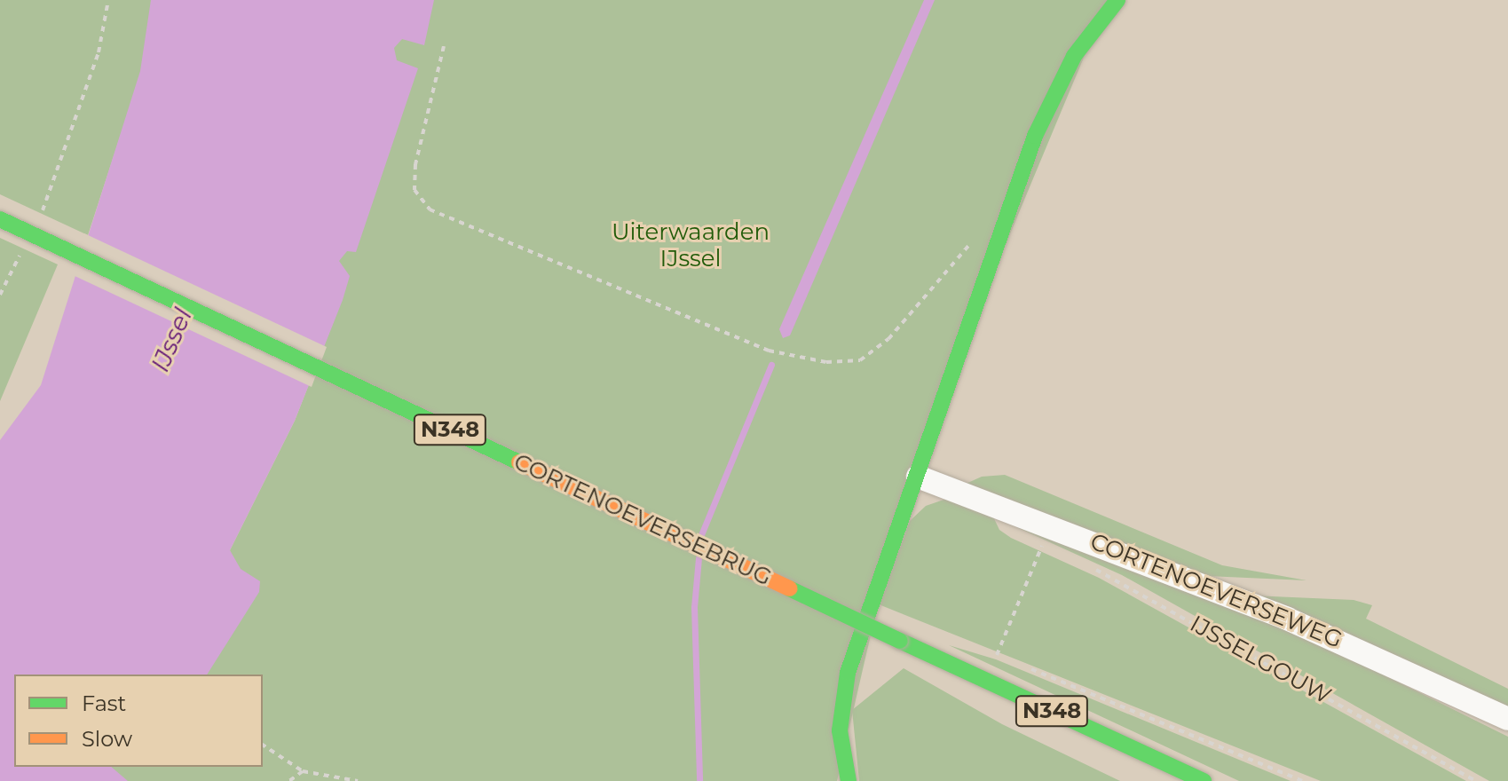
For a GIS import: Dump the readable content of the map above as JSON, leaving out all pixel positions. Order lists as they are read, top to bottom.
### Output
{
  "streets": {
    "main road": ["N348", "CORTENOEVERSEBRUG"],
    "street": ["CORTENOEVERSEWEG"],
    "path": ["IJSSELGOUW"]
  },
  "water": ["IJssel"],
  "parks": ["Uiterwaarden IJssel"],
  "legend": ["Fast", "Slow"]
}
